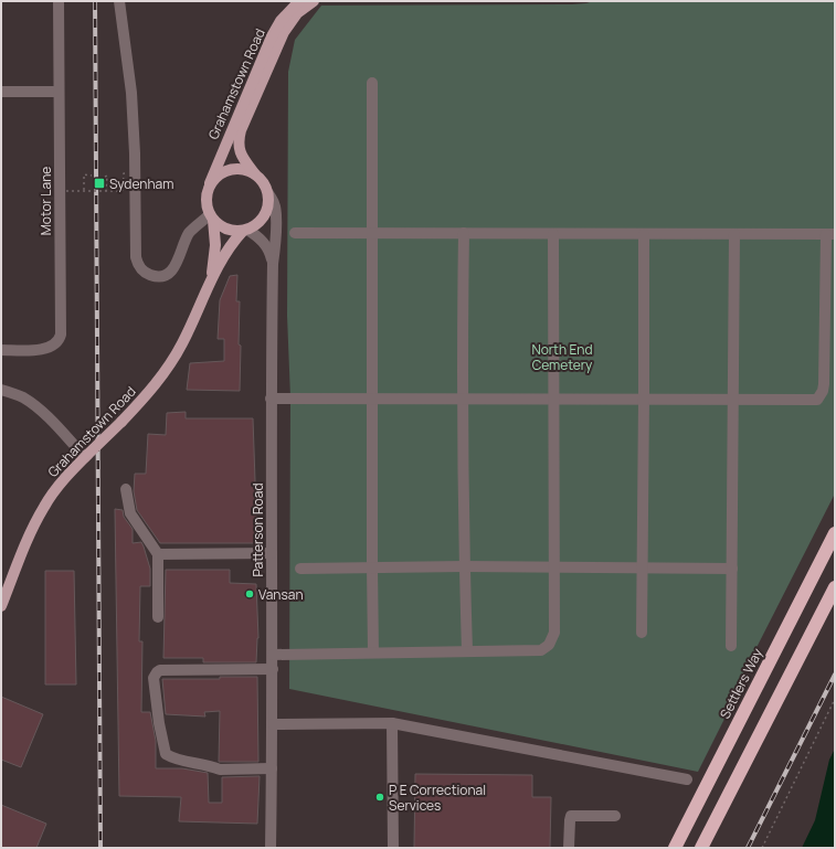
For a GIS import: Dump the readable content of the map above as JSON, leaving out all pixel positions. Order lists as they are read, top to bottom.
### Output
{
  "streets": {
    "highway": ["Settlers Way"],
    "main road": ["Grahamstown Road"],
    "street": ["Motor Lane", "Patterson Road"]
  },
  "crossings": [
    ["Grahamstown Road", "Patterson Road"]
  ],
  "parks": ["North End Cemetery"],
  "places": {
    "transit": ["Sydenham"],
    "other": ["Vansan", "P E Correctional Services"]
  }
}
